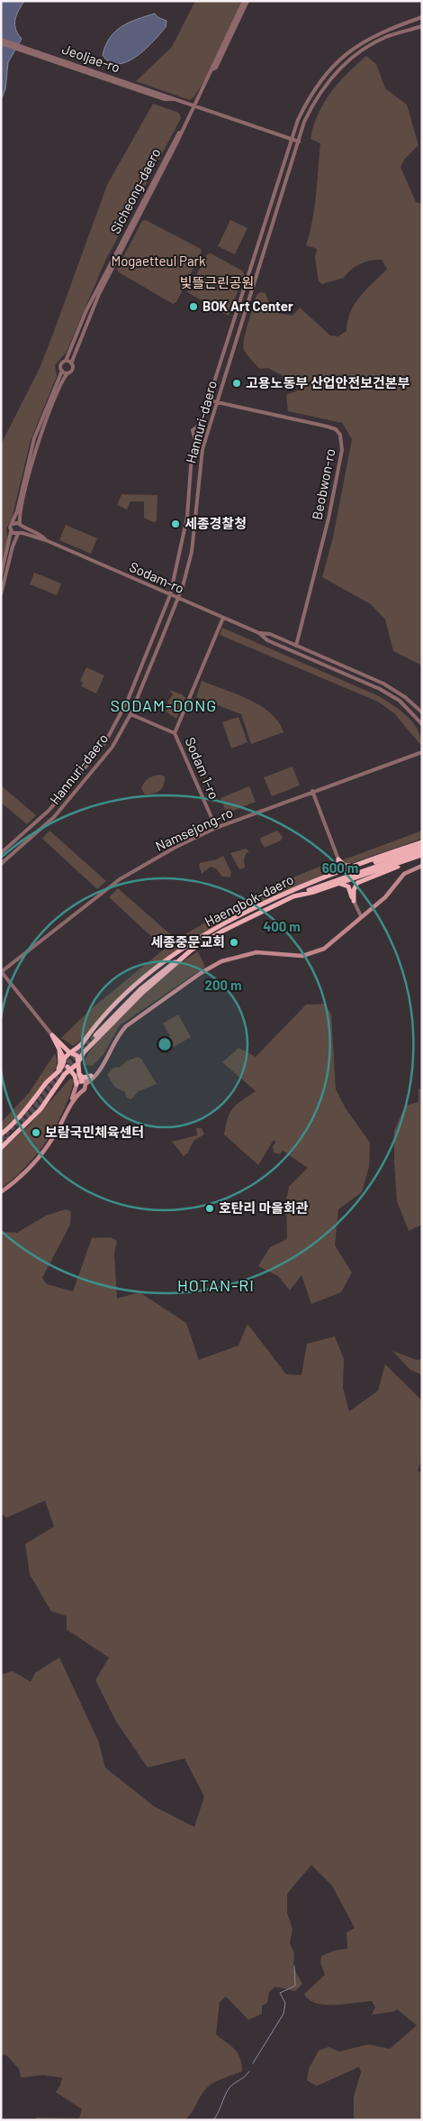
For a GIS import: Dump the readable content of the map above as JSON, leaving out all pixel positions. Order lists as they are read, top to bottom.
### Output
{
  "streets": {
    "highway": ["Haengbok-daero"],
    "street": [
      "Jeoljae-ro",
      "Sicheong-daero",
      "Hannuri-daero",
      "Beobwon-ro",
      "Sodam-ro",
      "Sodam 1-ro",
      "Namsejong-ro"
    ]
  },
  "crossings": [
    ["Jeoljae-ro", "Sicheong-daero"],
    ["Jeoljae-ro", "Hannuri-daero"],
    ["Hannuri-daero", "Beobwon-ro"],
    ["Hannuri-daero", "Sodam-ro"],
    ["Beobwon-ro", "Sodam-ro"],
    ["Sodam-ro", "Sodam 1-ro"],
    ["Sodam 1-ro", "Namsejong-ro"]
  ],
  "districts": ["SODAM-DONG", "HOTAN-RI"],
  "parks": ["Mogaetteul Park", "빛뜰근린공원"],
  "places": [
    "BOK Art Center",
    "고용노동부 산업안전보건본부",
    "세종경찰청",
    "세종중문교회",
    "보람국민체육센터",
    "호탄리 마을회관"
  ],
  "rings": ["600 m", "400 m", "200 m"]
}
